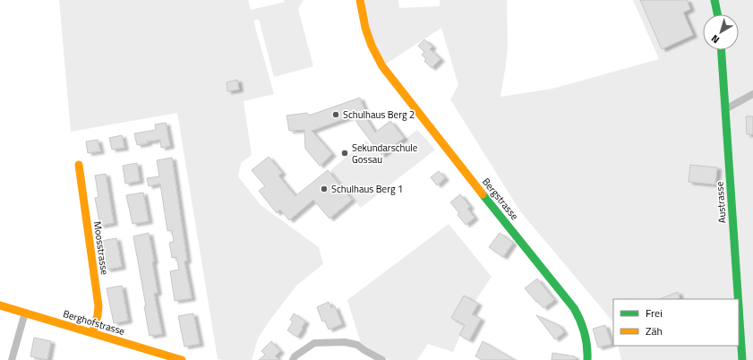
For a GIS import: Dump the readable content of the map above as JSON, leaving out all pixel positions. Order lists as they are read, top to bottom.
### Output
{
  "streets": {
    "street": [
      "Bergstrasse",
      "Austrasse",
      "Moosstrasse",
      "Berghofstrasse"
    ]
  },
  "crossings": [
    ["Moosstrasse", "Berghofstrasse"]
  ],
  "places": ["Schulhaus Berg 2", "Sekundarschule Gossau", "Schulhaus Berg 1"],
  "legend": ["Frei", "Zäh"],
  "north": "bottom left"
}
